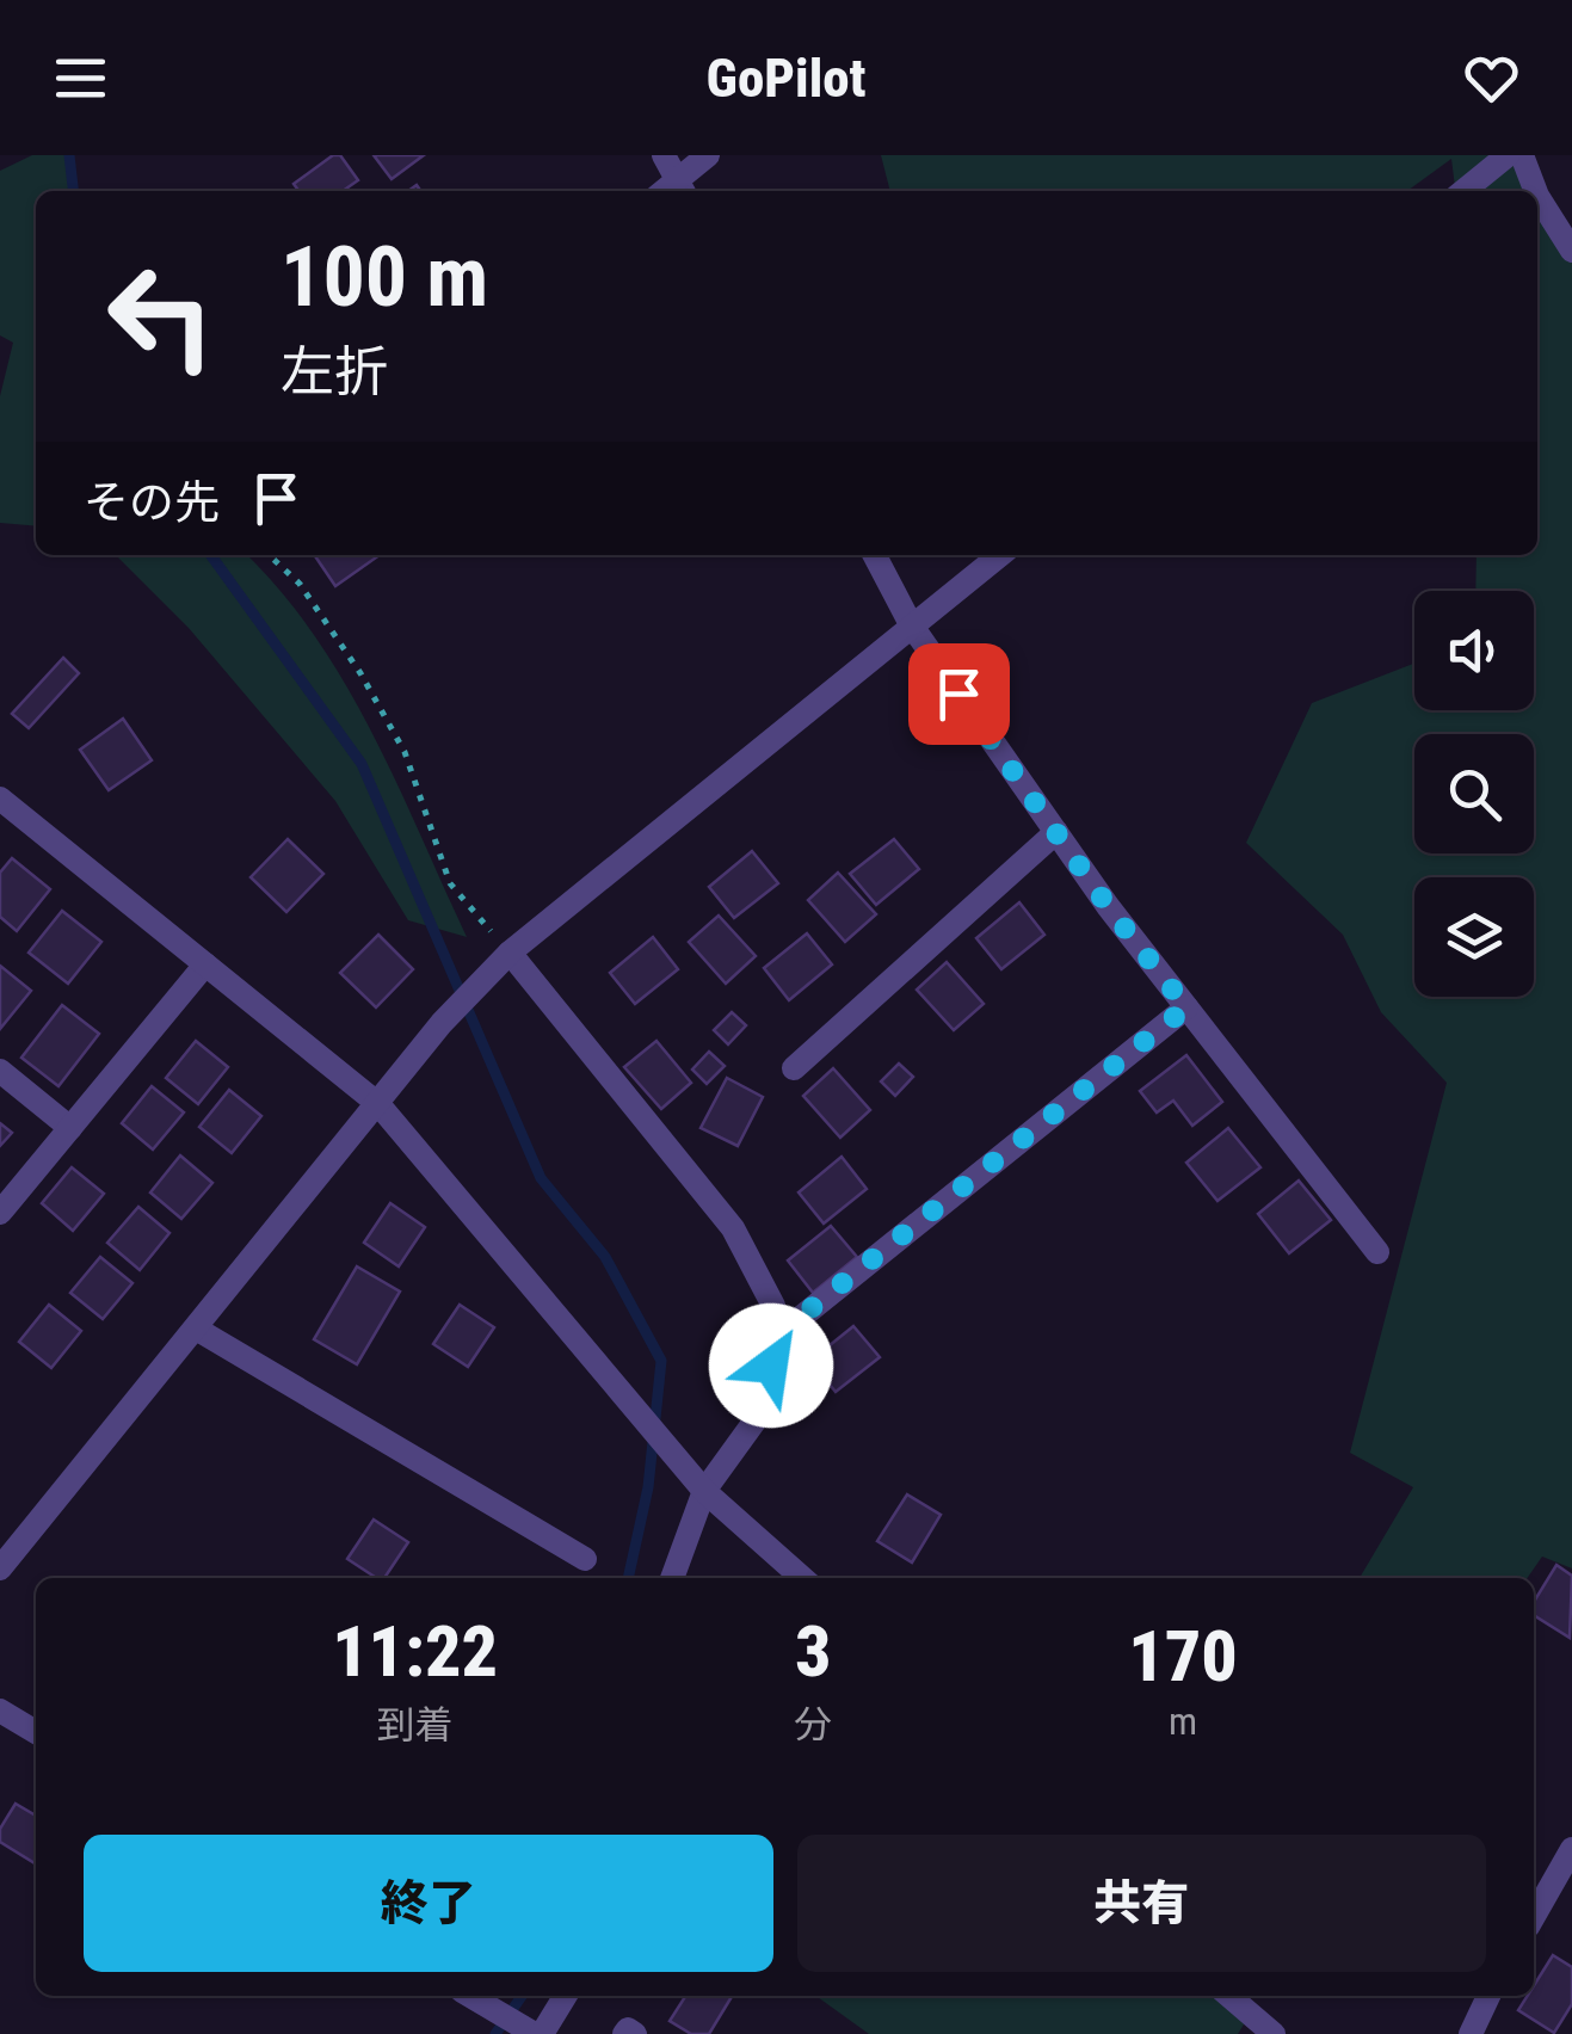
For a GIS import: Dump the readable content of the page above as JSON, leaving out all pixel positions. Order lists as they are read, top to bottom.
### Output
{
  "page": {
    "header": "GoPilot",
    "turn": ["100 m", "左折"],
    "then": "その先",
    "eta": [
      "11:22",
      "到着",
      "3",
      "分",
      "170",
      "m"
    ],
    "buttons": ["終了", "共有"]
  }
}
